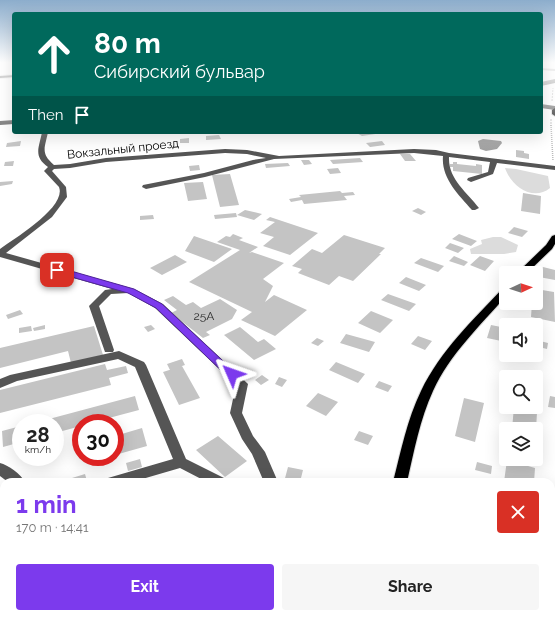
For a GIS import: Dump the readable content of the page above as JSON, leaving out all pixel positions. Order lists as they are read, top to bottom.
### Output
{
  "streets": {
    "street": ["Вокзальный проезд"]
  },
  "house_numbers": ["25А"],
  "north": "right",
  "page": {
    "turn": ["80 m", "Сибирский бульвар"],
    "then": "Then",
    "speed": "28 km/h",
    "limit": "30",
    "heading": ["1 min", "170 m · 14:41"],
    "buttons": ["Exit", "Share"]
  }
}
